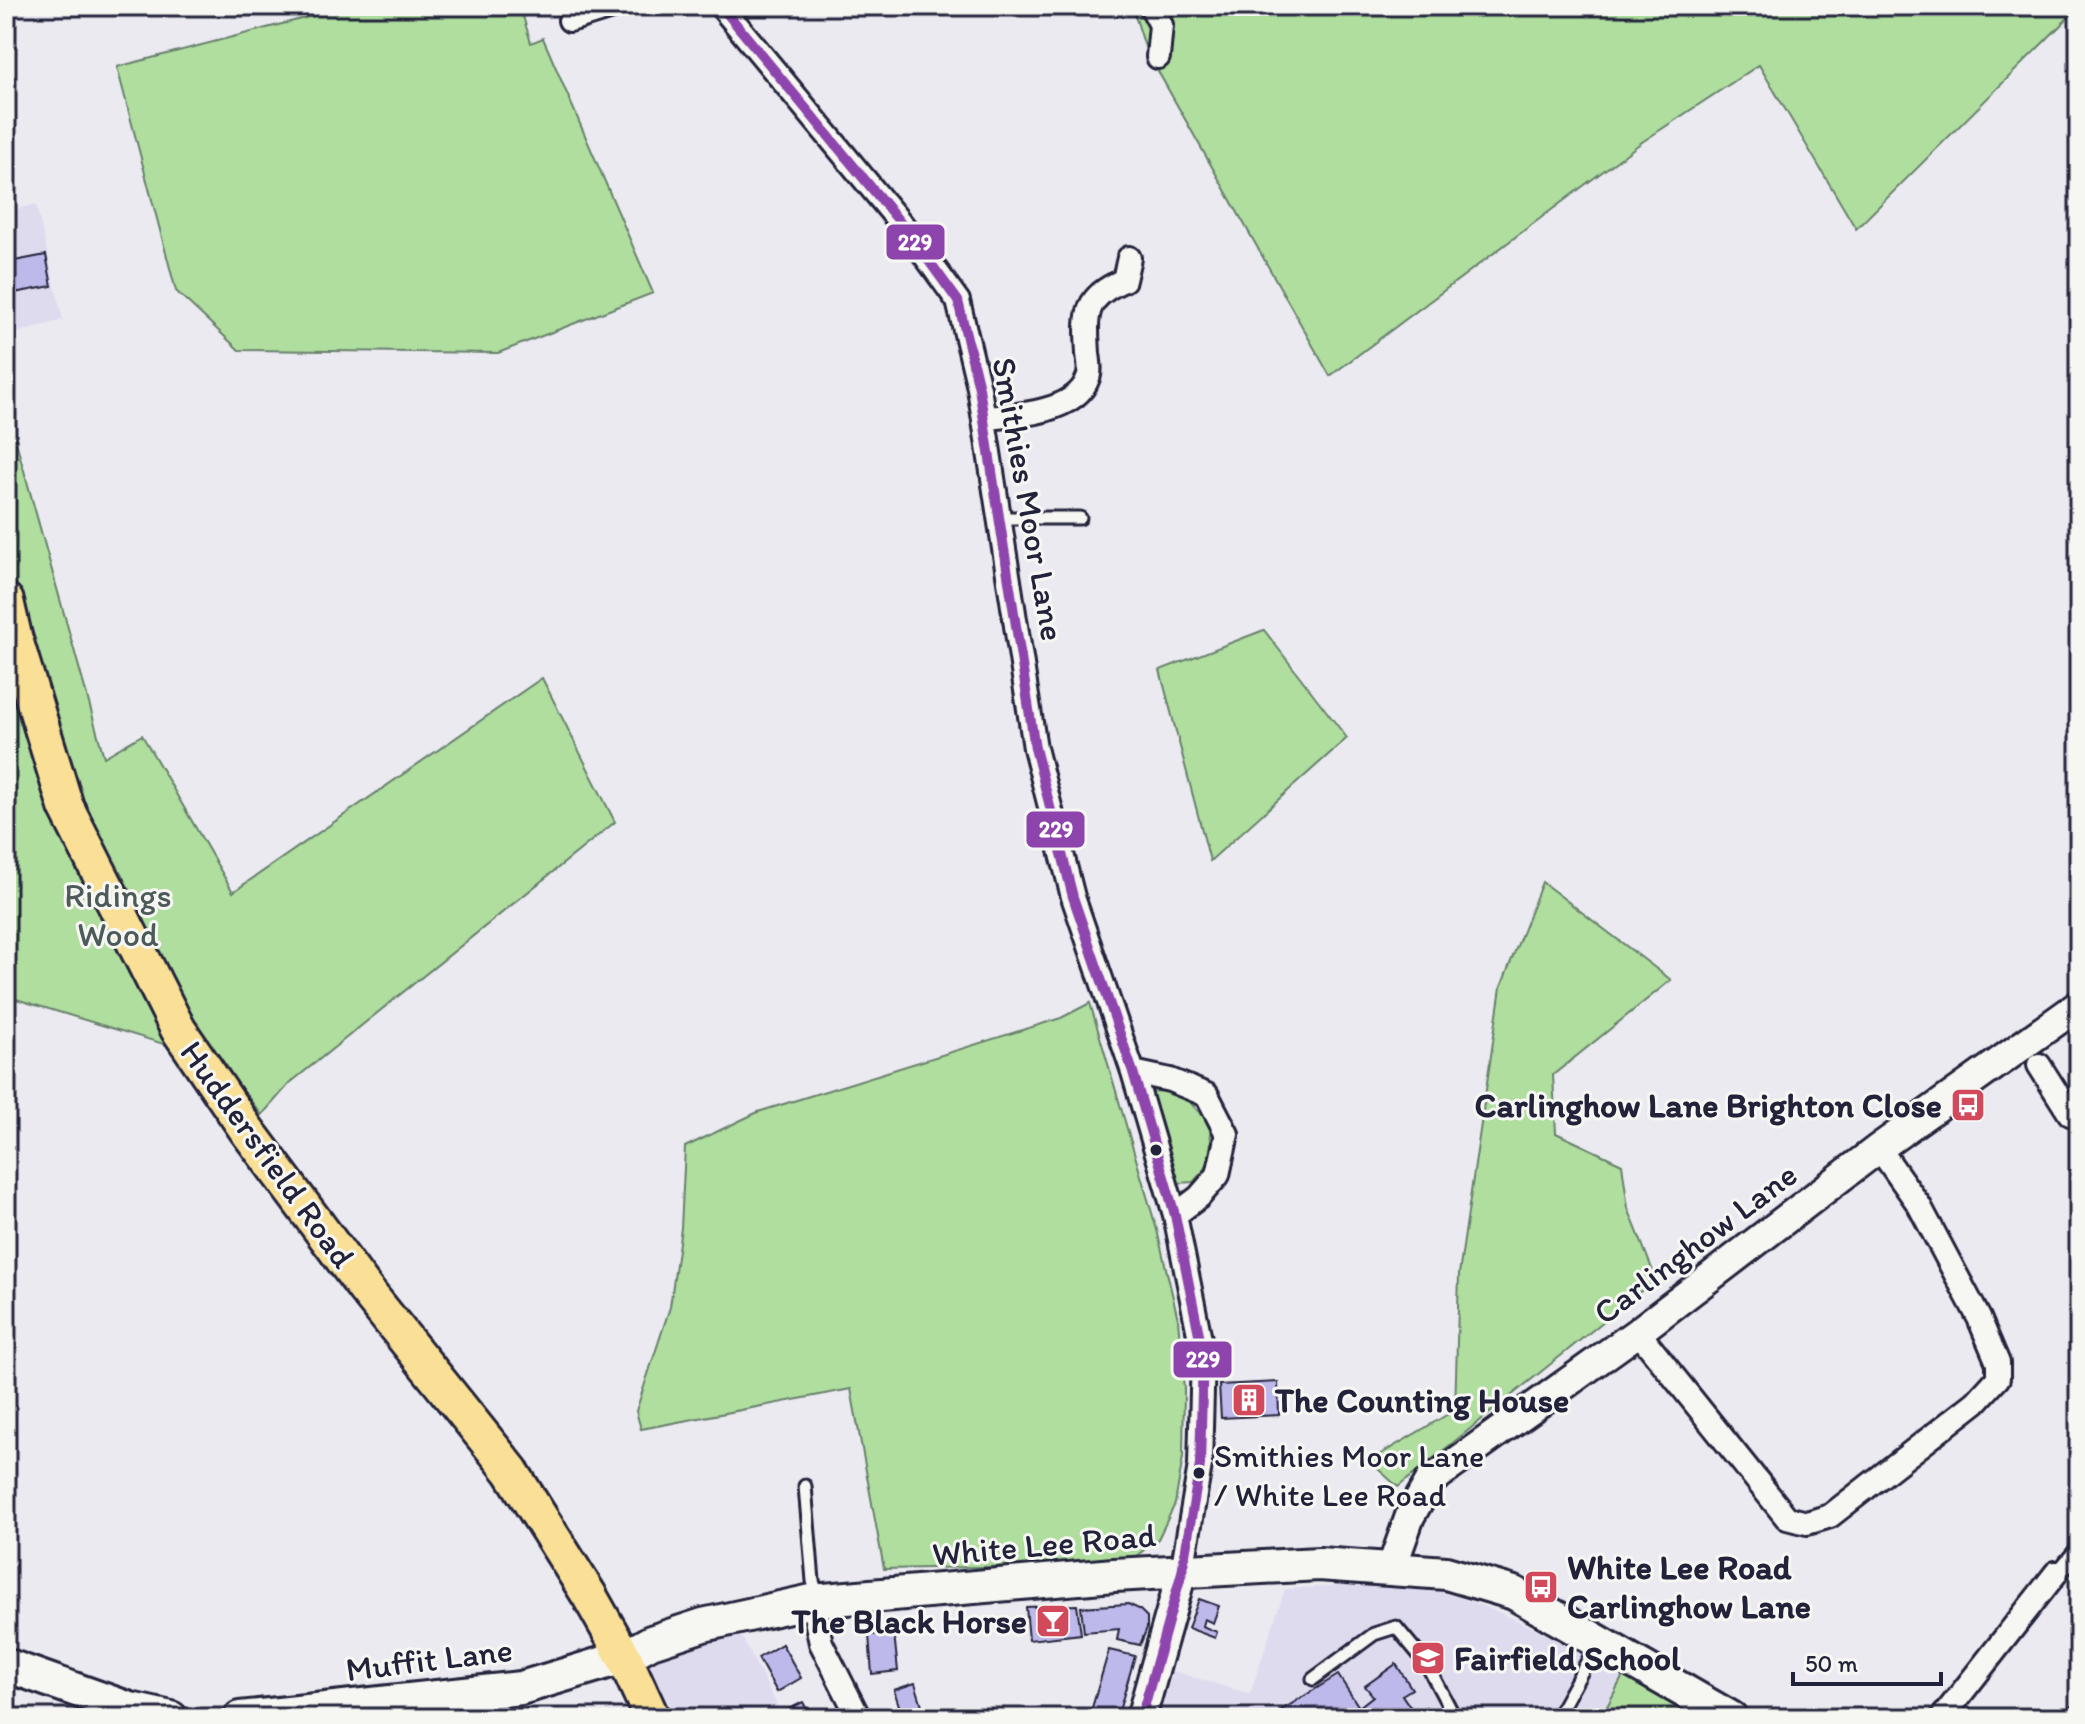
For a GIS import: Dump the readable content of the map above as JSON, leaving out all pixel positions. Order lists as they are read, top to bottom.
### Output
{
  "streets": {
    "main road": ["Huddersfield Road", "White Lee Road", "Muffit Lane"],
    "street": ["Smithies Moor Lane", "Carlinghow Lane"]
  },
  "crossings": [
    ["Smithies Moor Lane", "White Lee Road"],
    ["Huddersfield Road", "White Lee Road"],
    ["Huddersfield Road", "Muffit Lane"],
    ["Carlinghow Lane", "White Lee Road"],
    ["White Lee Road", "Muffit Lane"]
  ],
  "parks": ["Ridings Wood"],
  "places": {
    "bus stop": ["Carlinghow Lane Brighton Close", "White Lee Road Carlinghow Lane"],
    "building": ["The Counting House"],
    "other": ["Smithies Moor Lane / White Lee Road"],
    "bar": ["The Black Horse"],
    "school or university": ["Fairfield School"]
  },
  "lines": ["transit line 229"],
  "scale_bar": "50 m"
}
